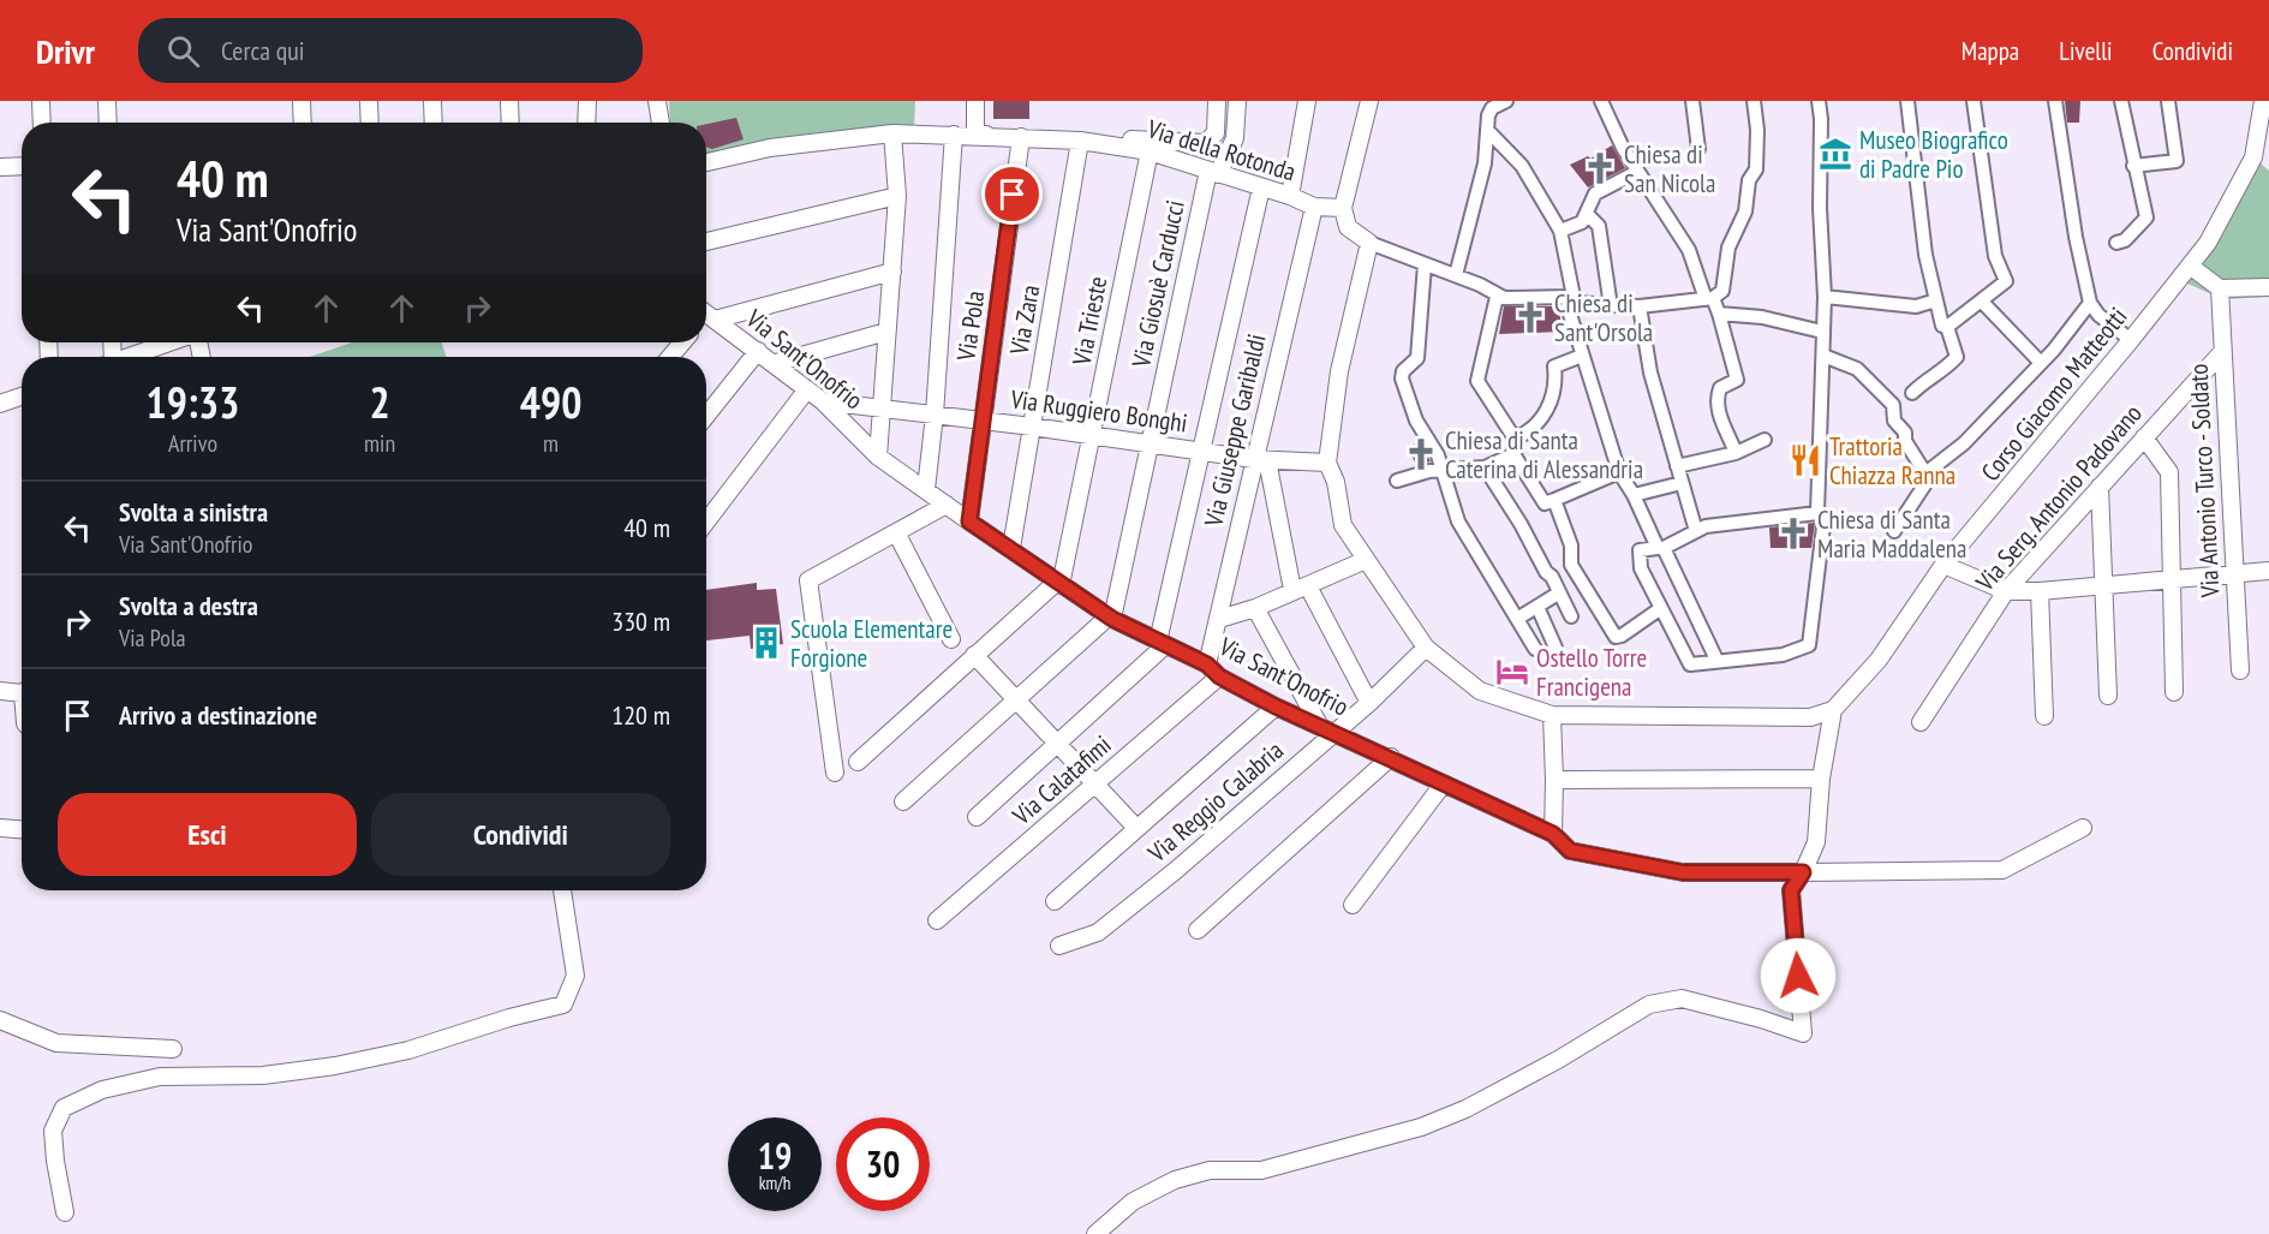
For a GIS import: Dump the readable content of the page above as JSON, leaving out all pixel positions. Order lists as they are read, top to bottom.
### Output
{
  "streets": {
    "street": [
      "Via della Rotonda",
      "Via Giosuè Carducci",
      "Via Zara",
      "Via Trieste",
      "Via Pola",
      "Via Sant'Onofrio",
      "Corso Giacomo Matteotti",
      "Via Ruggiero Bonghi",
      "Via Giuseppe Garibaldi",
      "Via Antonio Turco - Soldato",
      "Via Serg. Antonio Padovano",
      "Via Calatafimi",
      "Via Reggio Calabria"
    ]
  },
  "crossings": [
    ["Via della Rotonda", "Via Giosuè Carducci"],
    ["Via della Rotonda", "Via Zara"],
    ["Via della Rotonda", "Via Trieste"],
    ["Via della Rotonda", "Via Pola"],
    ["Via della Rotonda", "Via Giuseppe Garibaldi"],
    ["Via Giosuè Carducci", "Via Sant'Onofrio"],
    ["Via Giosuè Carducci", "Via Ruggiero Bonghi"],
    ["Via Zara", "Via Sant'Onofrio"],
    ["Via Zara", "Via Ruggiero Bonghi"],
    ["Via Trieste", "Via Sant'Onofrio"],
    ["Via Trieste", "Via Ruggiero Bonghi"],
    ["Via Pola", "Via Sant'Onofrio"],
    ["Via Pola", "Via Ruggiero Bonghi"],
    ["Via Sant'Onofrio", "Via Ruggiero Bonghi"],
    ["Via Sant'Onofrio", "Via Giuseppe Garibaldi"],
    ["Via Sant'Onofrio", "Via Calatafimi"],
    ["Via Sant'Onofrio", "Via Reggio Calabria"],
    ["Via Ruggiero Bonghi", "Via Giuseppe Garibaldi"],
    ["Via Giuseppe Garibaldi", "Via Calatafimi"],
    ["Via Antonio Turco - Soldato", "Via Serg. Antonio Padovano"]
  ],
  "places": {
    "museum": ["Museo Biografico di Padre Pio"],
    "church": [
      "Chiesa di San Nicola",
      "Chiesa di Sant'Orsola",
      "Chiesa di Santa Caterina di Alessandria",
      "Chiesa di Santa Maria Maddalena"
    ],
    "restaurant": ["Trattoria Chiazza Ranna"],
    "building": ["Scuola Elementare Forgione"],
    "hotel": ["Ostello Torre Francigena"]
  },
  "page": {
    "header": "Drivr",
    "search": "Cerca qui",
    "nav": ["Mappa", "Livelli", "Condividi"],
    "turn": ["40 m", "Via Sant'Onofrio"],
    "eta": [
      "19:33",
      "Arrivo",
      "2",
      "min",
      "490",
      "m"
    ],
    "list": [
      {
        "name": "Svolta a sinistra",
        "note": "Via Sant'Onofrio",
        "value": "40 m"
      },
      {
        "name": "Svolta a destra",
        "note": "Via Pola",
        "value": "330 m"
      },
      {
        "name": "Arrivo a destinazione",
        "value": "120 m"
      }
    ],
    "buttons": ["Esci", "Condividi"],
    "speed": "19 km/h",
    "limit": "30"
  }
}
